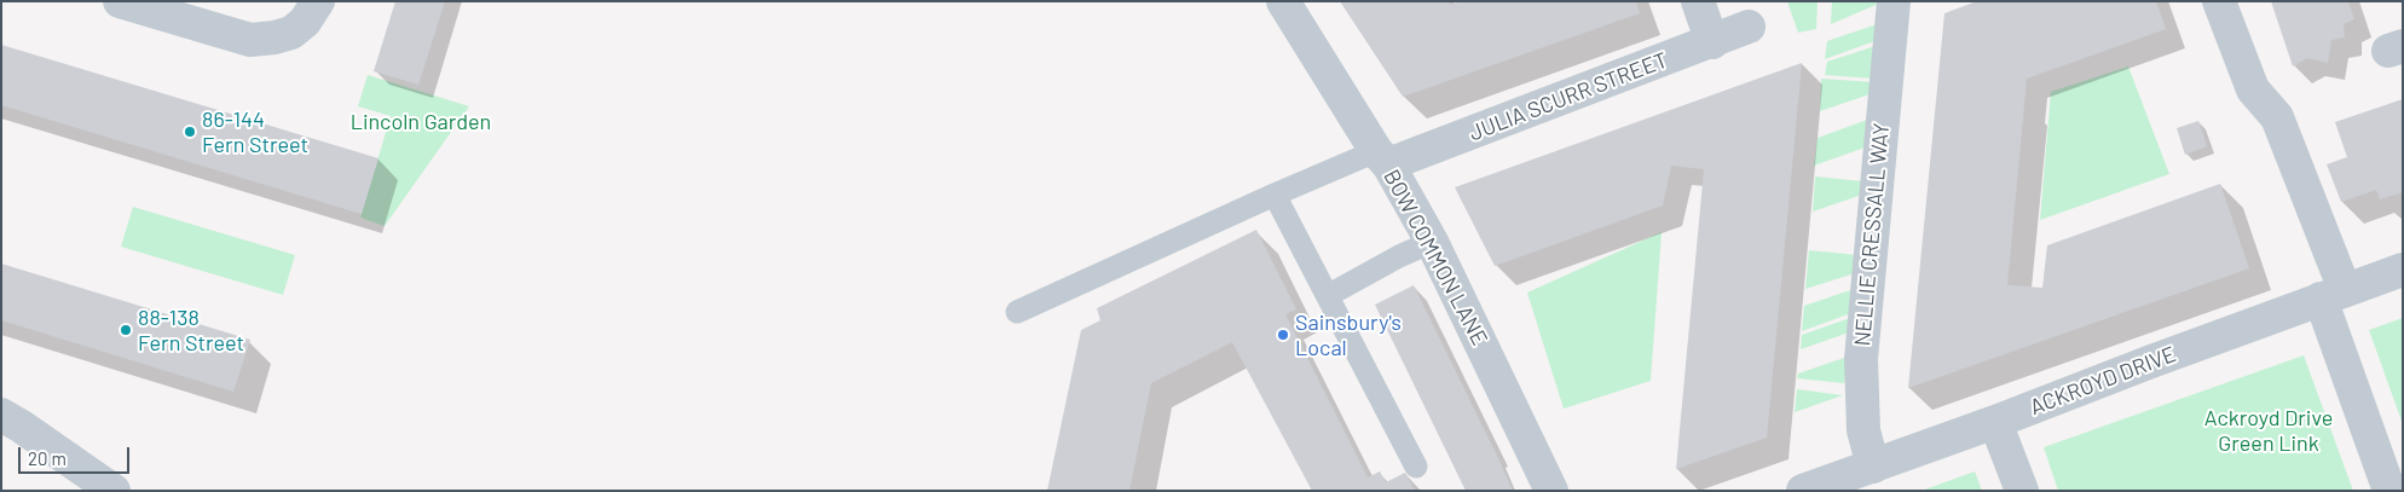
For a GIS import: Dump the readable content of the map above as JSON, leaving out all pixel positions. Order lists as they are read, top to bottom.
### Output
{
  "streets": {
    "street": [
      "JULIA SCURR STREET",
      "NELLIE CRESSALL WAY",
      "BOW COMMON LANE",
      "ACKROYD DRIVE"
    ]
  },
  "crossings": [
    ["JULIA SCURR STREET", "BOW COMMON LANE"],
    ["NELLIE CRESSALL WAY", "ACKROYD DRIVE"]
  ],
  "parks": ["Lincoln Garden", "Ackroyd Drive Green Link"],
  "places": ["86-144 Fern Street", "88-138 Fern Street", "Sainsbury's Local"],
  "scale_bar": "20 m"
}
